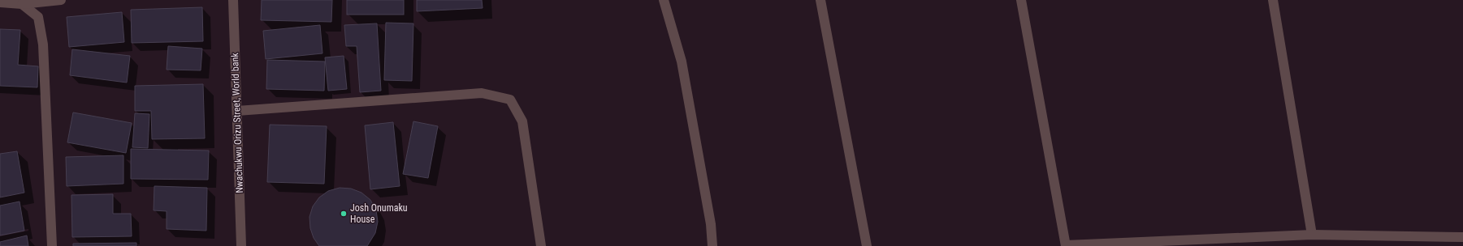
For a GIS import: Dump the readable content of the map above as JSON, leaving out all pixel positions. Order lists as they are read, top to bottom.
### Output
{
  "streets": {
    "street": ["Nwachukwu Orizu Street, World bank"]
  },
  "places": ["Josh Onumaku House"]
}
